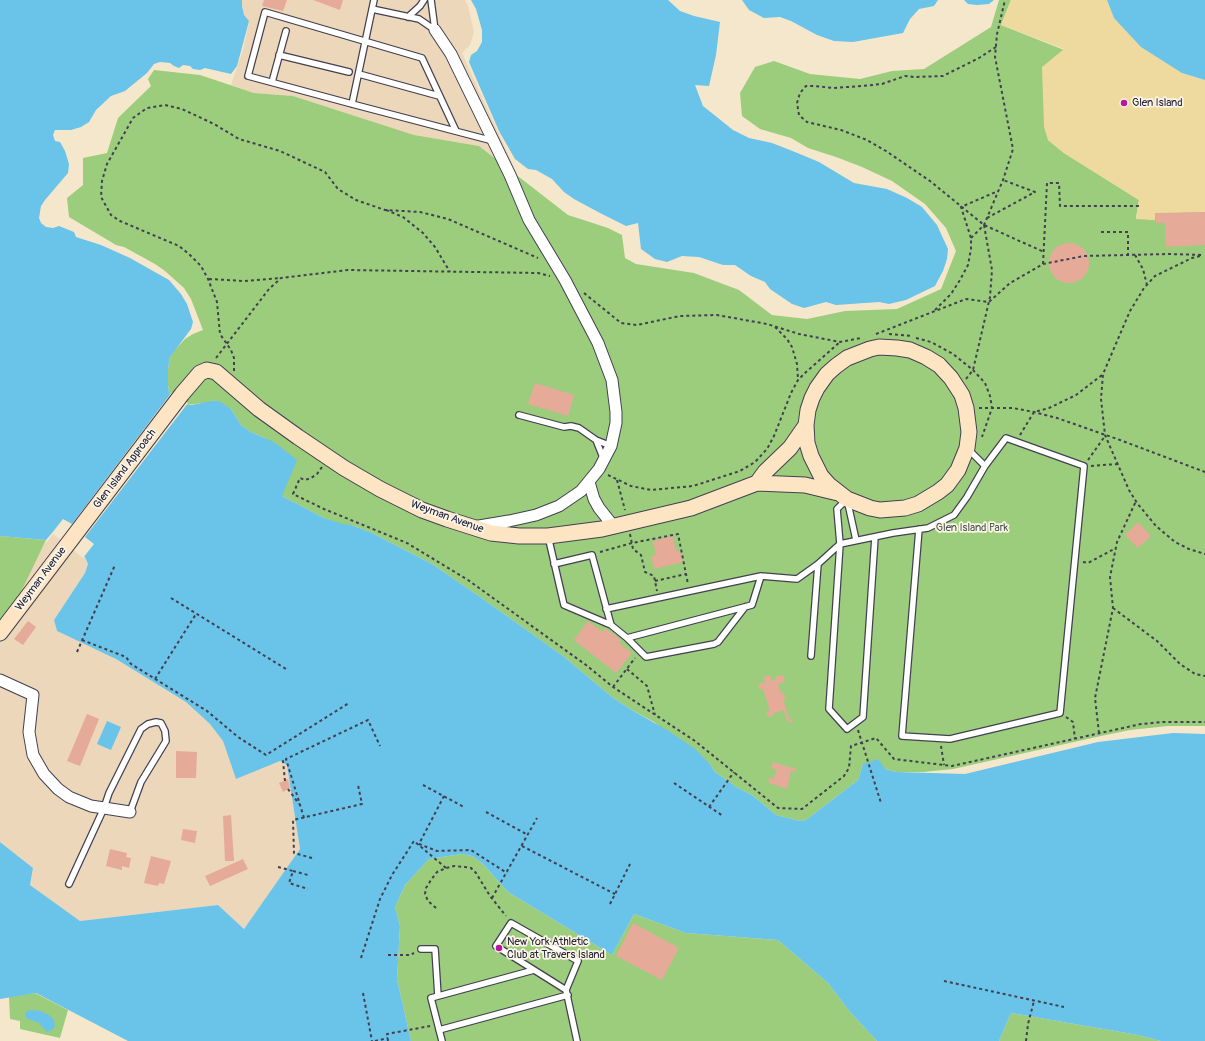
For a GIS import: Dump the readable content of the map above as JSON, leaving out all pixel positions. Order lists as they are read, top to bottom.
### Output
{
  "streets": {
    "street": ["Glen Island Approach", "Weyman Avenue"]
  },
  "crossings": [
    ["Glen Island Approach", "Weyman Avenue"]
  ],
  "parks": ["Glen Island Park"],
  "places": ["Glen Island", "New York Athletic Club at Travers Island"]
}
